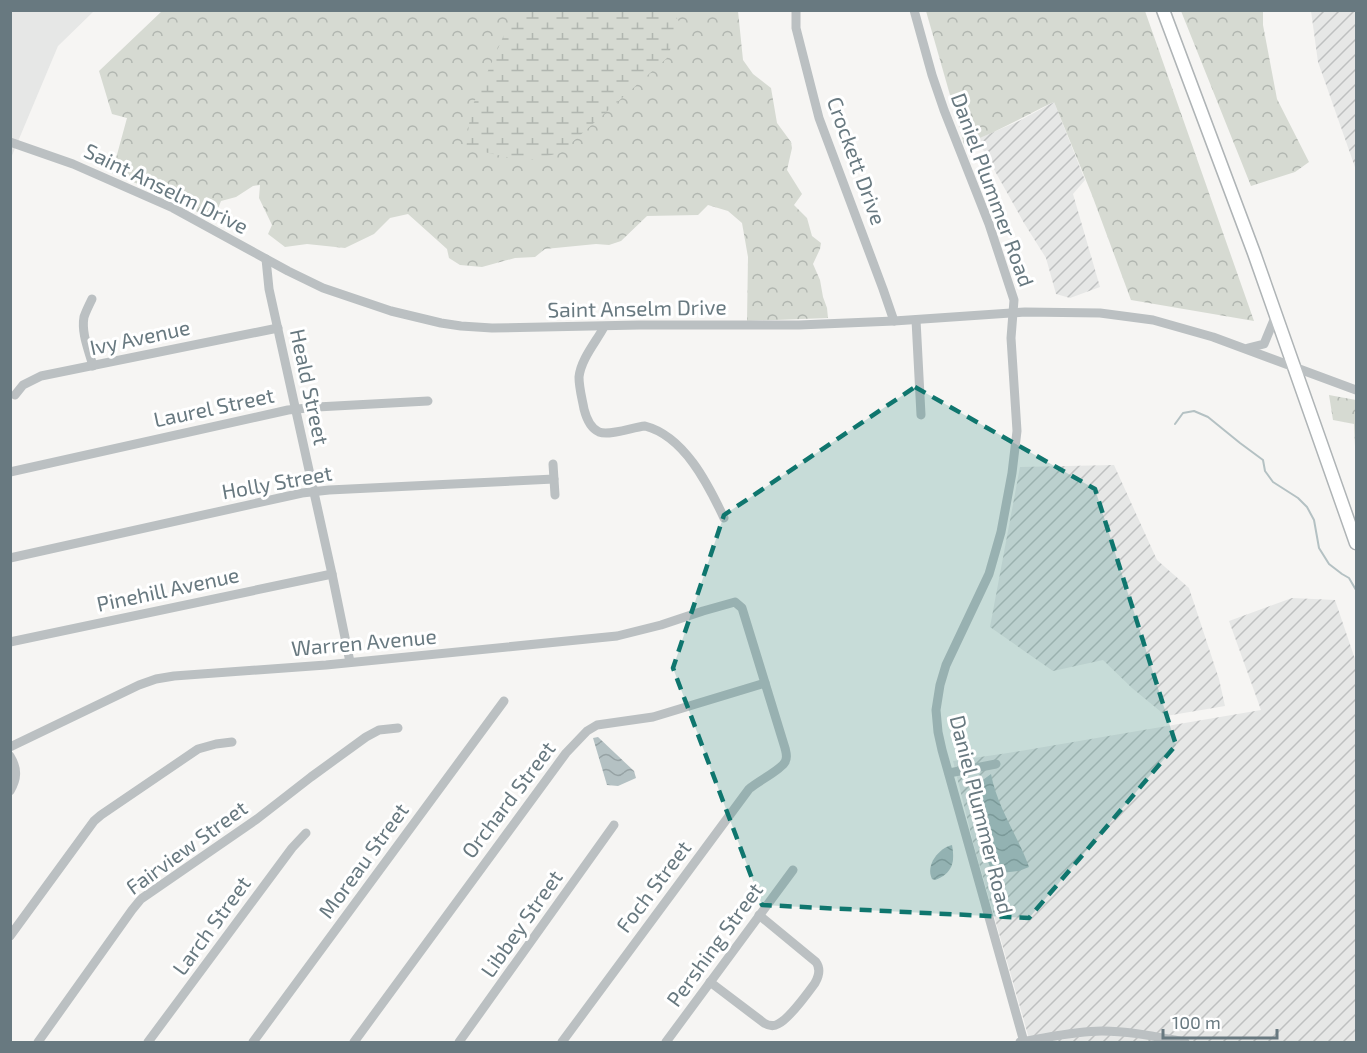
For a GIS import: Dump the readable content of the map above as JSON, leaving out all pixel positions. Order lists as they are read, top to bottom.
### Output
{
  "streets": {
    "street": [
      "Crockett Drive",
      "Saint Anselm Drive",
      "Daniel Plummer Road",
      "Ivy Avenue",
      "Heald Street",
      "Laurel Street",
      "Holly Street",
      "Pinehill Avenue",
      "Warren Avenue",
      "Orchard Street",
      "Fairview Street",
      "Moreau Street",
      "Foch Street",
      "Libbey Street",
      "Larch Street",
      "Pershing Street"
    ]
  },
  "crossings": [
    ["Crockett Drive", "Saint Anselm Drive"],
    ["Saint Anselm Drive", "Daniel Plummer Road"],
    ["Saint Anselm Drive", "Heald Street"],
    ["Ivy Avenue", "Heald Street"],
    ["Heald Street", "Laurel Street"],
    ["Heald Street", "Holly Street"],
    ["Heald Street", "Pinehill Avenue"],
    ["Heald Street", "Warren Avenue"],
    ["Warren Avenue", "Orchard Street"],
    ["Warren Avenue", "Foch Street"],
    ["Orchard Street", "Foch Street"]
  ],
  "scale_bar": "100 m"
}
